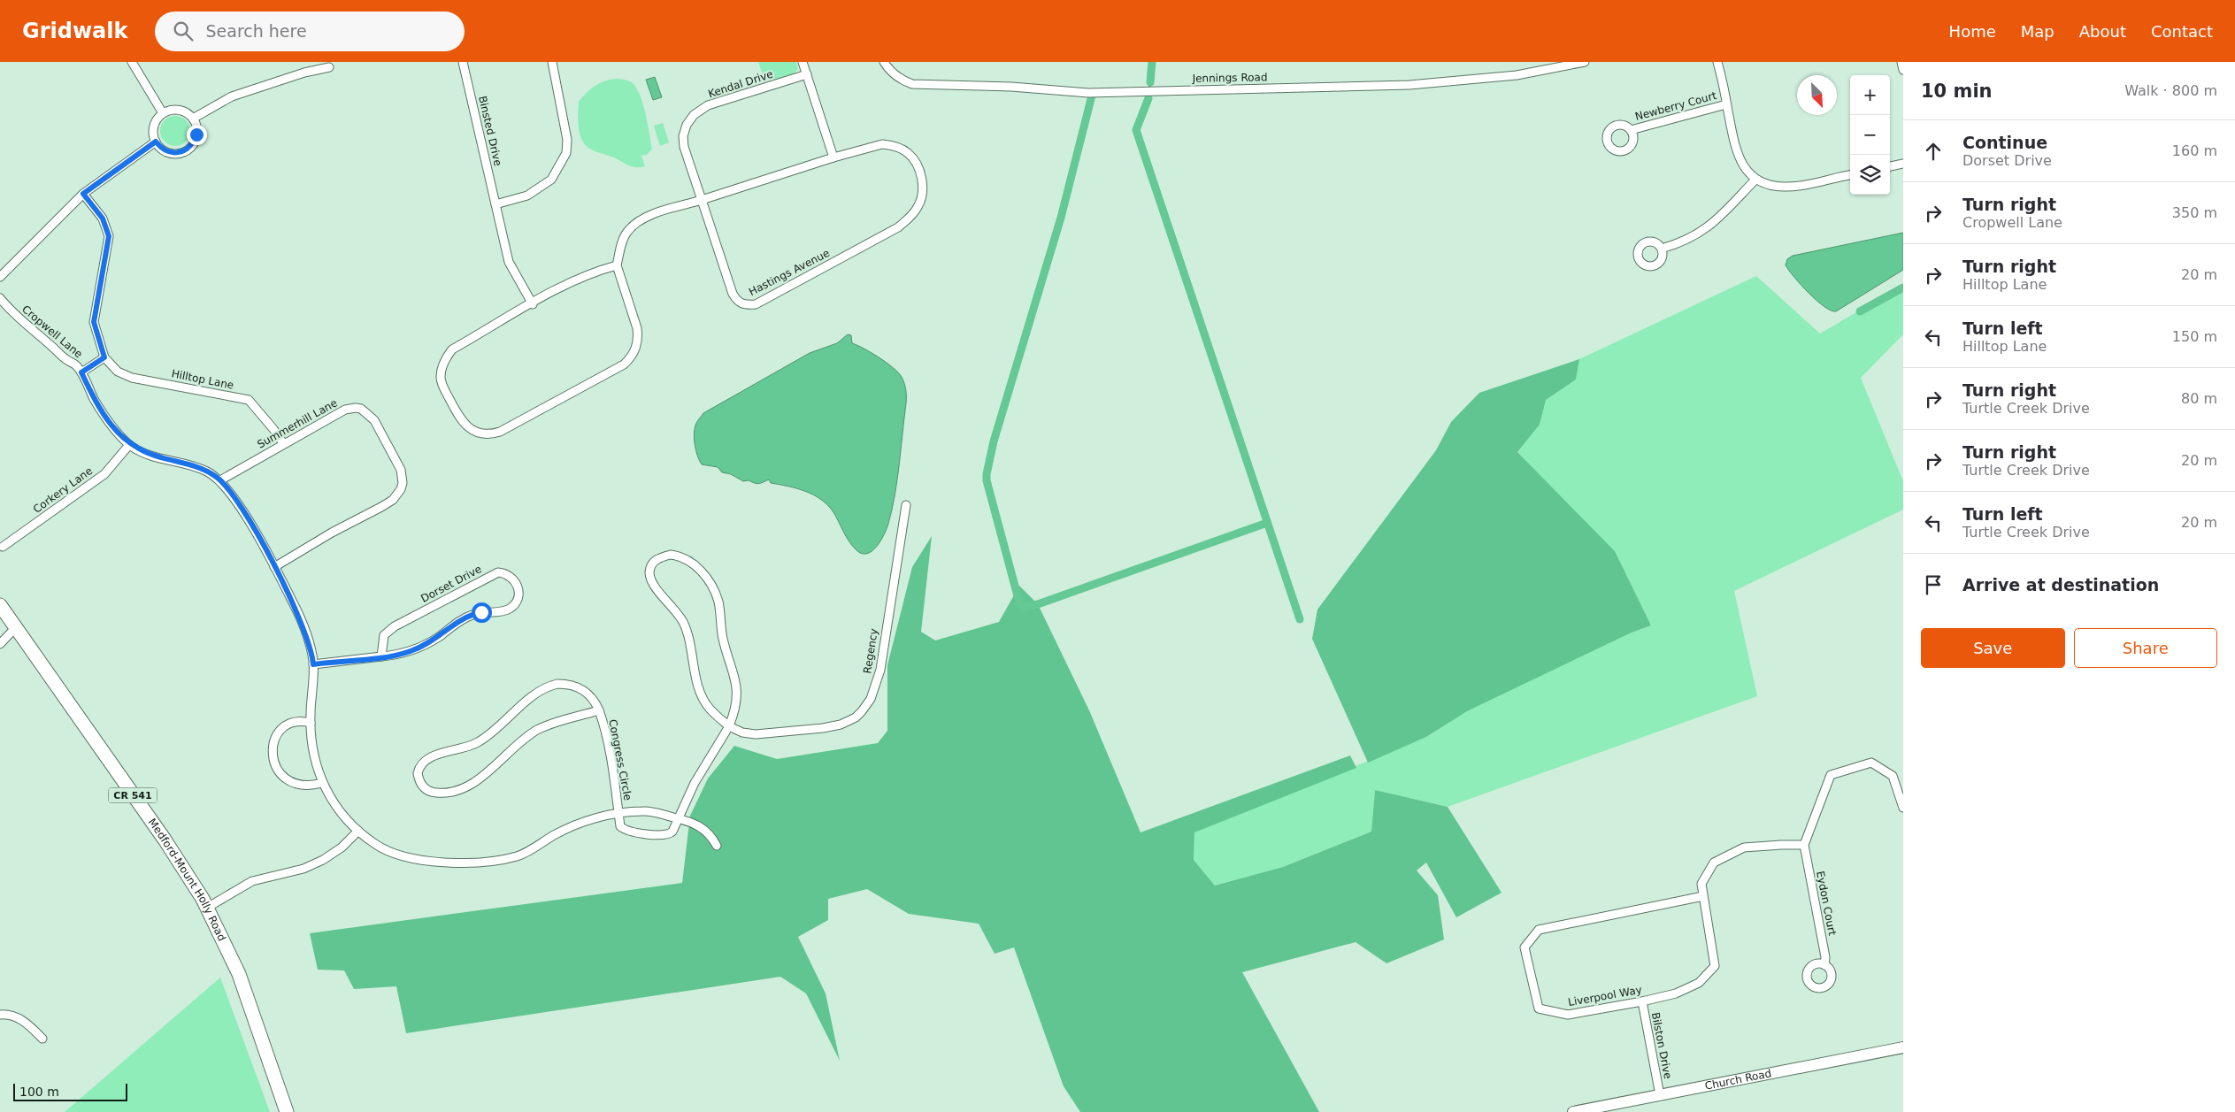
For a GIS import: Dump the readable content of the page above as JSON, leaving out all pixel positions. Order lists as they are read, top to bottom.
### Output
{
  "streets": {
    "main road": ["CR 541", "Medford-Mount Holly Road", "Church Road"],
    "street": [
      "Jennings Road",
      "Kendal Drive",
      "Newberry Court",
      "Binsted Drive",
      "Hastings Avenue",
      "Cropwell Lane",
      "Hilltop Lane",
      "Summerhill Lane",
      "Corkery Lane",
      "Dorset Drive",
      "Regency",
      "Congress Circle",
      "Eydon Court",
      "Liverpool Way",
      "Bilston Drive"
    ]
  },
  "crossings": [
    ["Kendal Drive", "Hastings Avenue"],
    ["Cropwell Lane", "Summerhill Lane"],
    ["Cropwell Lane", "Corkery Lane"],
    ["Cropwell Lane", "Dorset Drive"],
    ["Cropwell Lane", "Congress Circle"],
    ["Hilltop Lane", "Summerhill Lane"],
    ["Eydon Court", "Liverpool Way"],
    ["Liverpool Way", "Bilston Drive"],
    ["Bilston Drive", "Church Road"]
  ],
  "scale_bar": "100 m",
  "north": "bottom right",
  "page": {
    "header": "Gridwalk",
    "search": "Search here",
    "nav": [
      "Home",
      "Map",
      "About",
      "Contact"
    ],
    "heading": ["10 min", "Walk · 800 m"],
    "map_buttons": ["+", "−"],
    "list": [
      ["Continue", "Dorset Drive", "160 m"],
      ["Turn right", "Cropwell Lane", "350 m"],
      ["Turn right", "Hilltop Lane", "20 m"],
      ["Turn left", "Hilltop Lane", "150 m"],
      ["Turn right", "Turtle Creek Drive", "80 m"],
      ["Turn right", "Turtle Creek Drive", "20 m"],
      ["Turn left", "Turtle Creek Drive", "20 m"],
      "Arrive at destination"
    ],
    "buttons": ["Save", "Share"],
    "scale": "100 m"
  }
}
